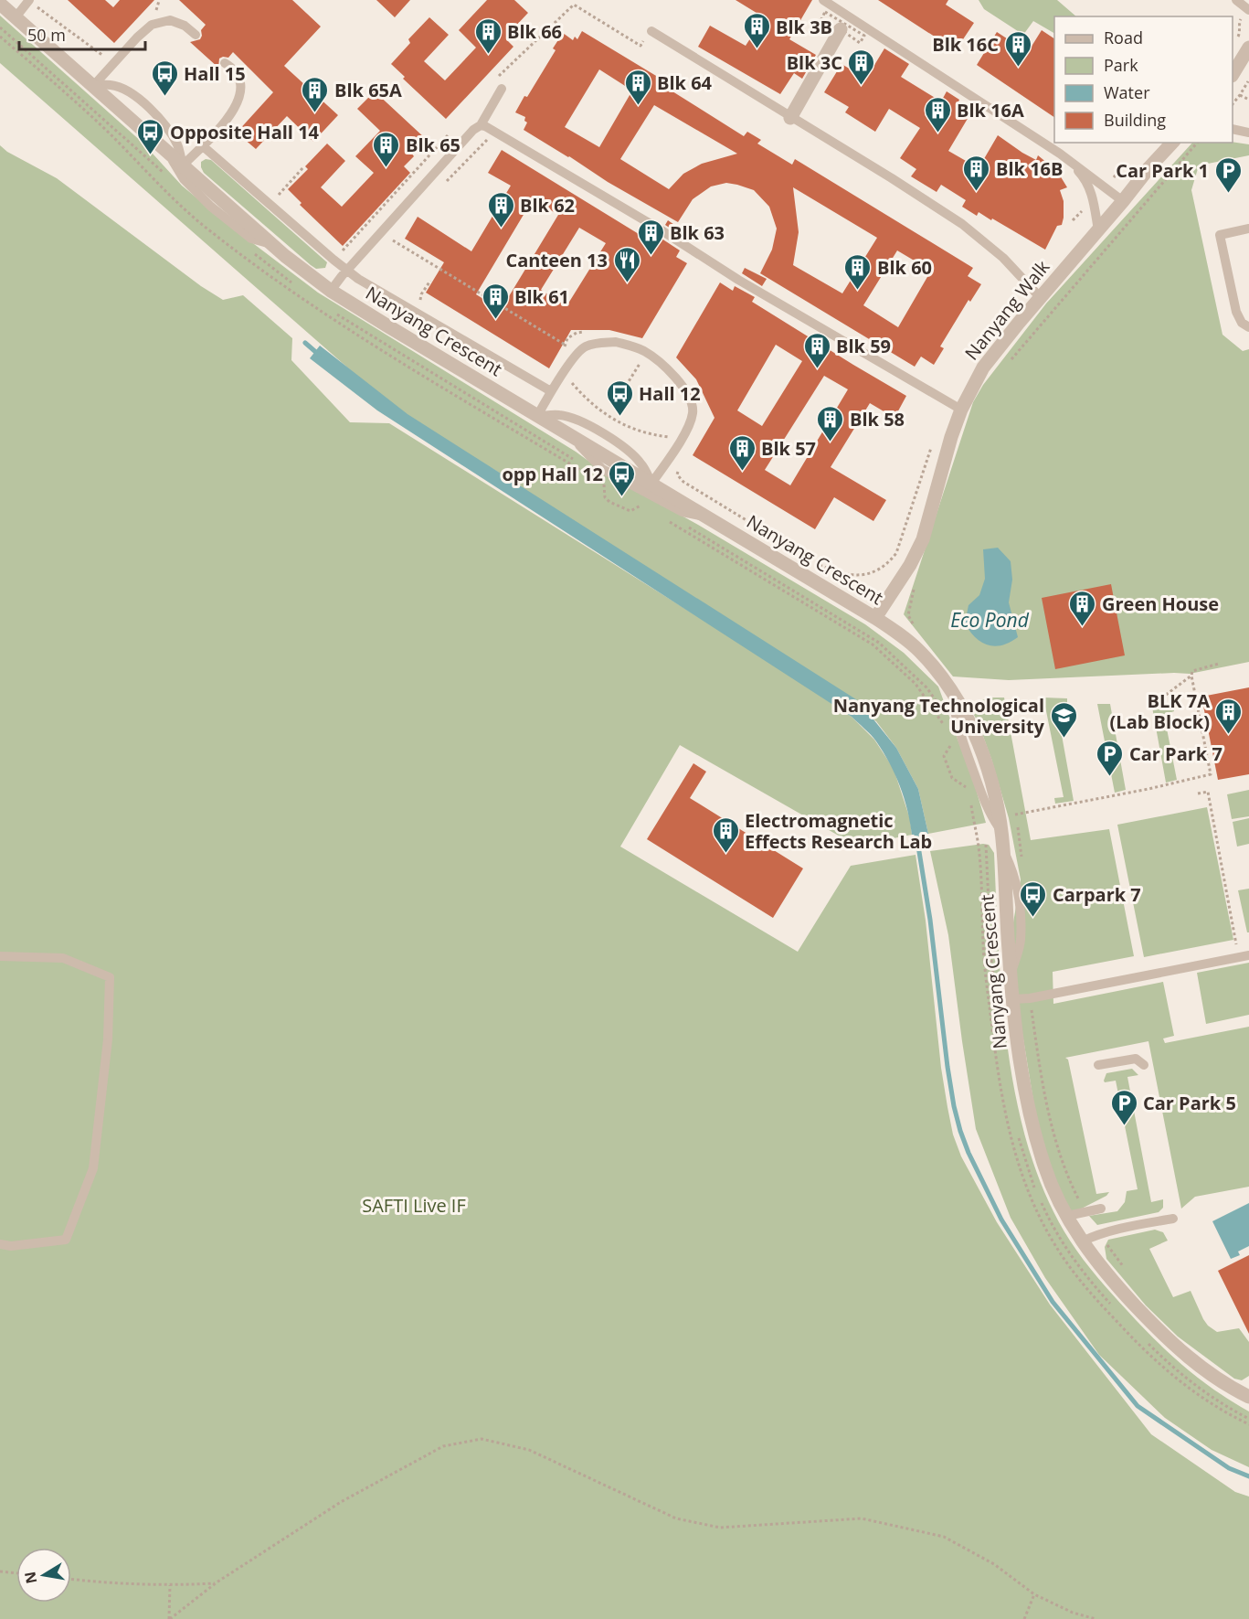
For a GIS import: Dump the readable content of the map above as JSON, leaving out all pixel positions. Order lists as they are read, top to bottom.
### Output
{
  "streets": {
    "street": ["Nanyang Walk", "Nanyang Crescent"]
  },
  "crossings": [
    ["Nanyang Walk", "Nanyang Crescent"]
  ],
  "water": ["Eco Pond"],
  "parks": ["SAFTI Live IF"],
  "places": {
    "building": [
      "Blk 3B",
      "Blk 66",
      "Blk 16C",
      "Blk 3C",
      "Blk 64",
      "Blk 65A",
      "Blk 16A",
      "Blk 65",
      "Blk 16B",
      "Blk 62",
      "Blk 63",
      "Blk 60",
      "Blk 61",
      "Blk 59",
      "Blk 58",
      "Blk 57",
      "Green House",
      "BLK 7A (Lab Block)",
      "Electromagnetic Effects Research Lab"
    ],
    "bus stop": [
      "Hall 15",
      "Opposite Hall 14",
      "Hall 12",
      "opp Hall 12",
      "Carpark 7"
    ],
    "parking": ["Car Park 1", "Car Park 7", "Car Park 5"],
    "restaurant": ["Canteen 13"],
    "school or university": ["Nanyang Technological University"]
  },
  "legend": [
    "Road",
    "Park",
    "Water",
    "Building"
  ],
  "scale_bar": "50 m",
  "north": "left"
}
